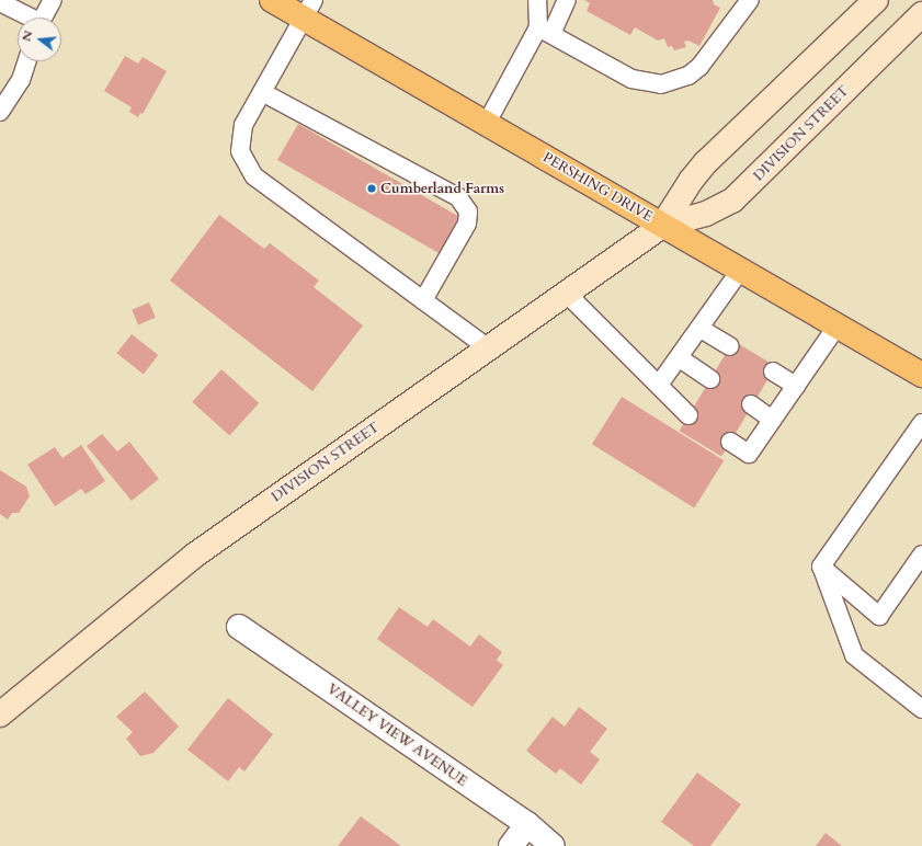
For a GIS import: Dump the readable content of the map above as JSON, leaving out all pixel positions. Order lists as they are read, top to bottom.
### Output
{
  "streets": {
    "main road": ["PERSHING DRIVE"],
    "street": ["DIVISION STREET", "VALLEY VIEW AVENUE"]
  },
  "crossings": [
    ["DIVISION STREET", "PERSHING DRIVE"]
  ],
  "places": ["Cumberland Farms"],
  "north": "left"
}
